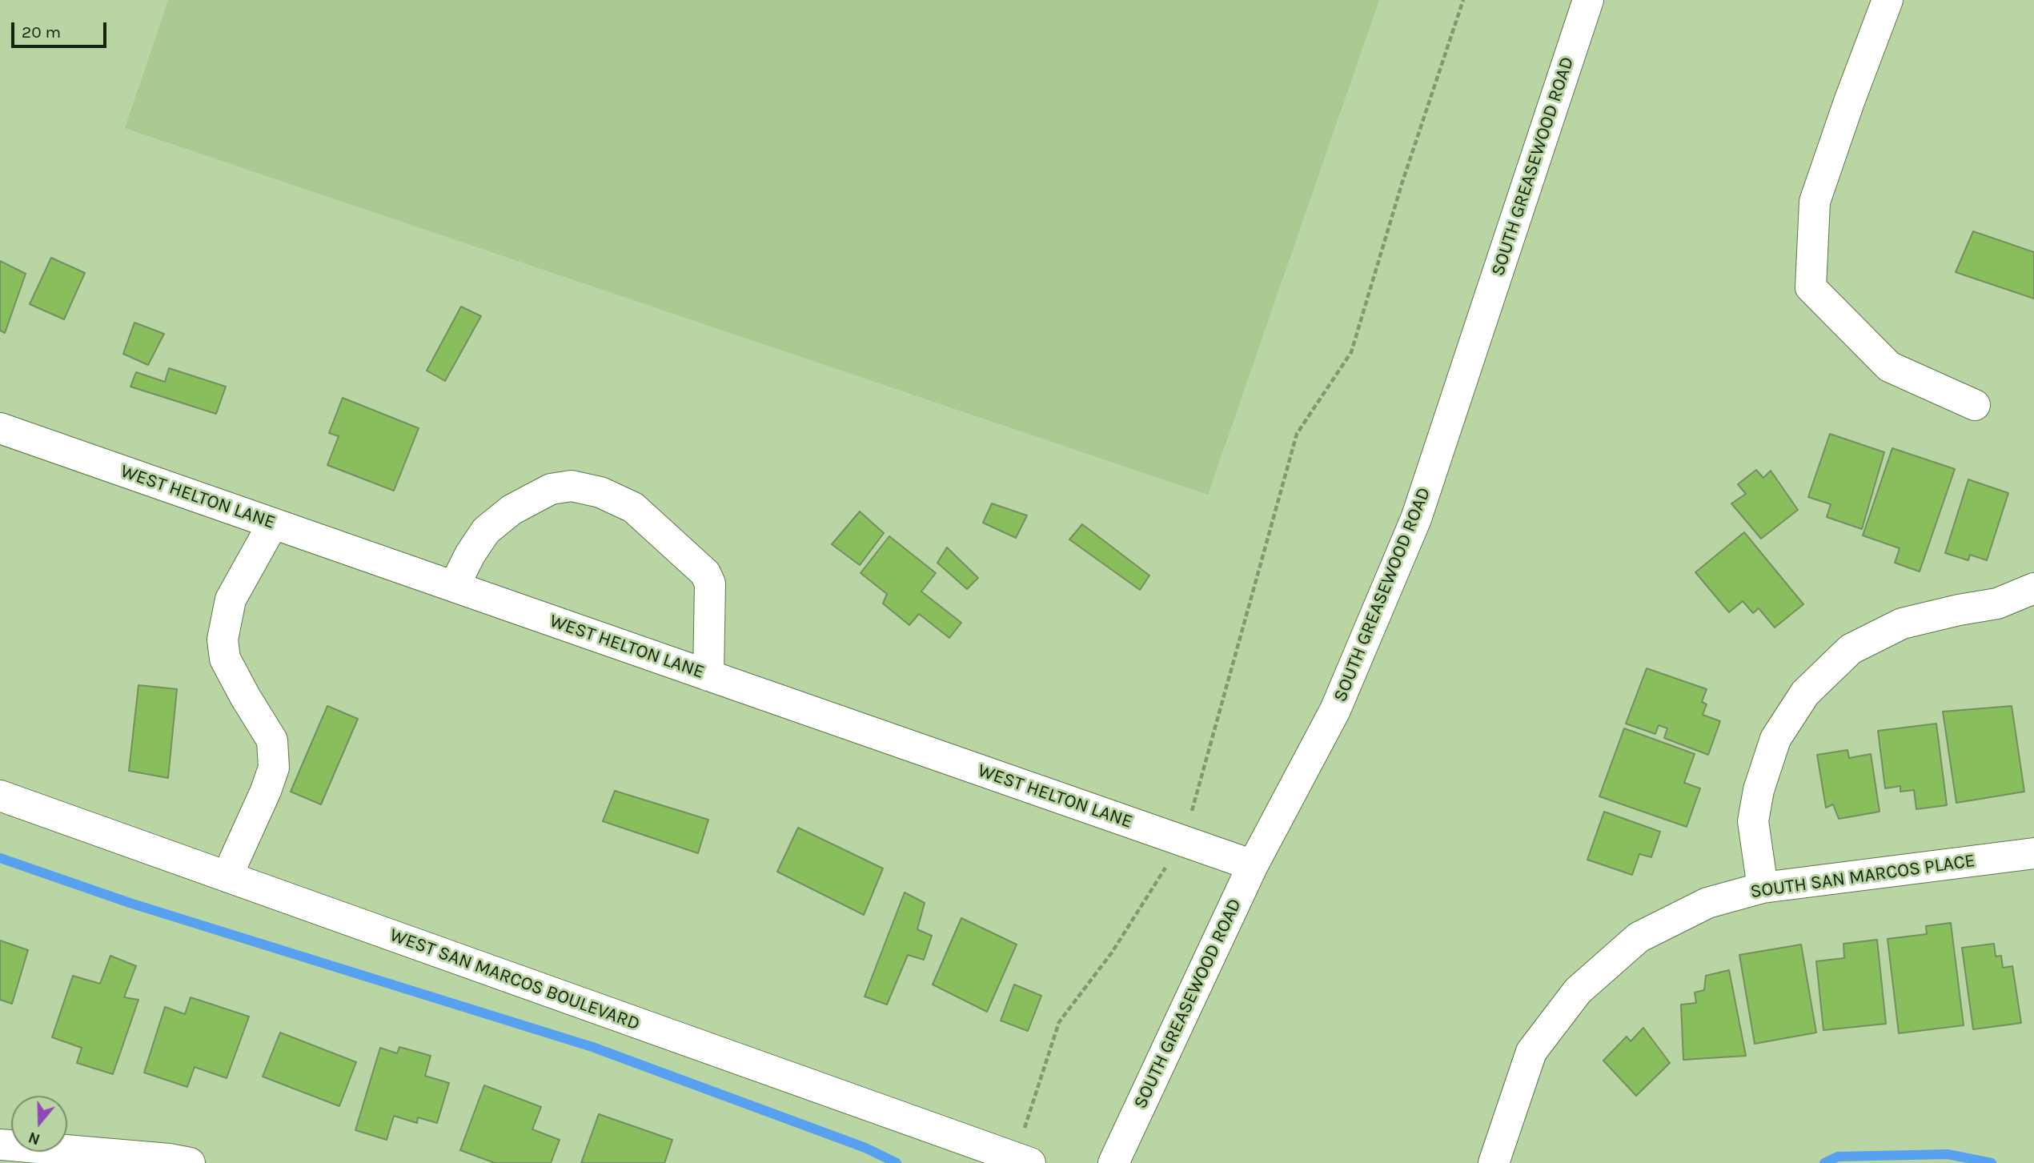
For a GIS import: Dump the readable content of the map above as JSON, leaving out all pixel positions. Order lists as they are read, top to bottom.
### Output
{
  "streets": {
    "street": [
      "SOUTH GREASEWOOD ROAD",
      "WEST HELTON LANE",
      "SOUTH SAN MARCOS PLACE",
      "WEST SAN MARCOS BOULEVARD"
    ]
  },
  "crossings": [
    ["SOUTH GREASEWOOD ROAD", "WEST HELTON LANE"]
  ],
  "scale_bar": "20 m",
  "north": "bottom"
}
